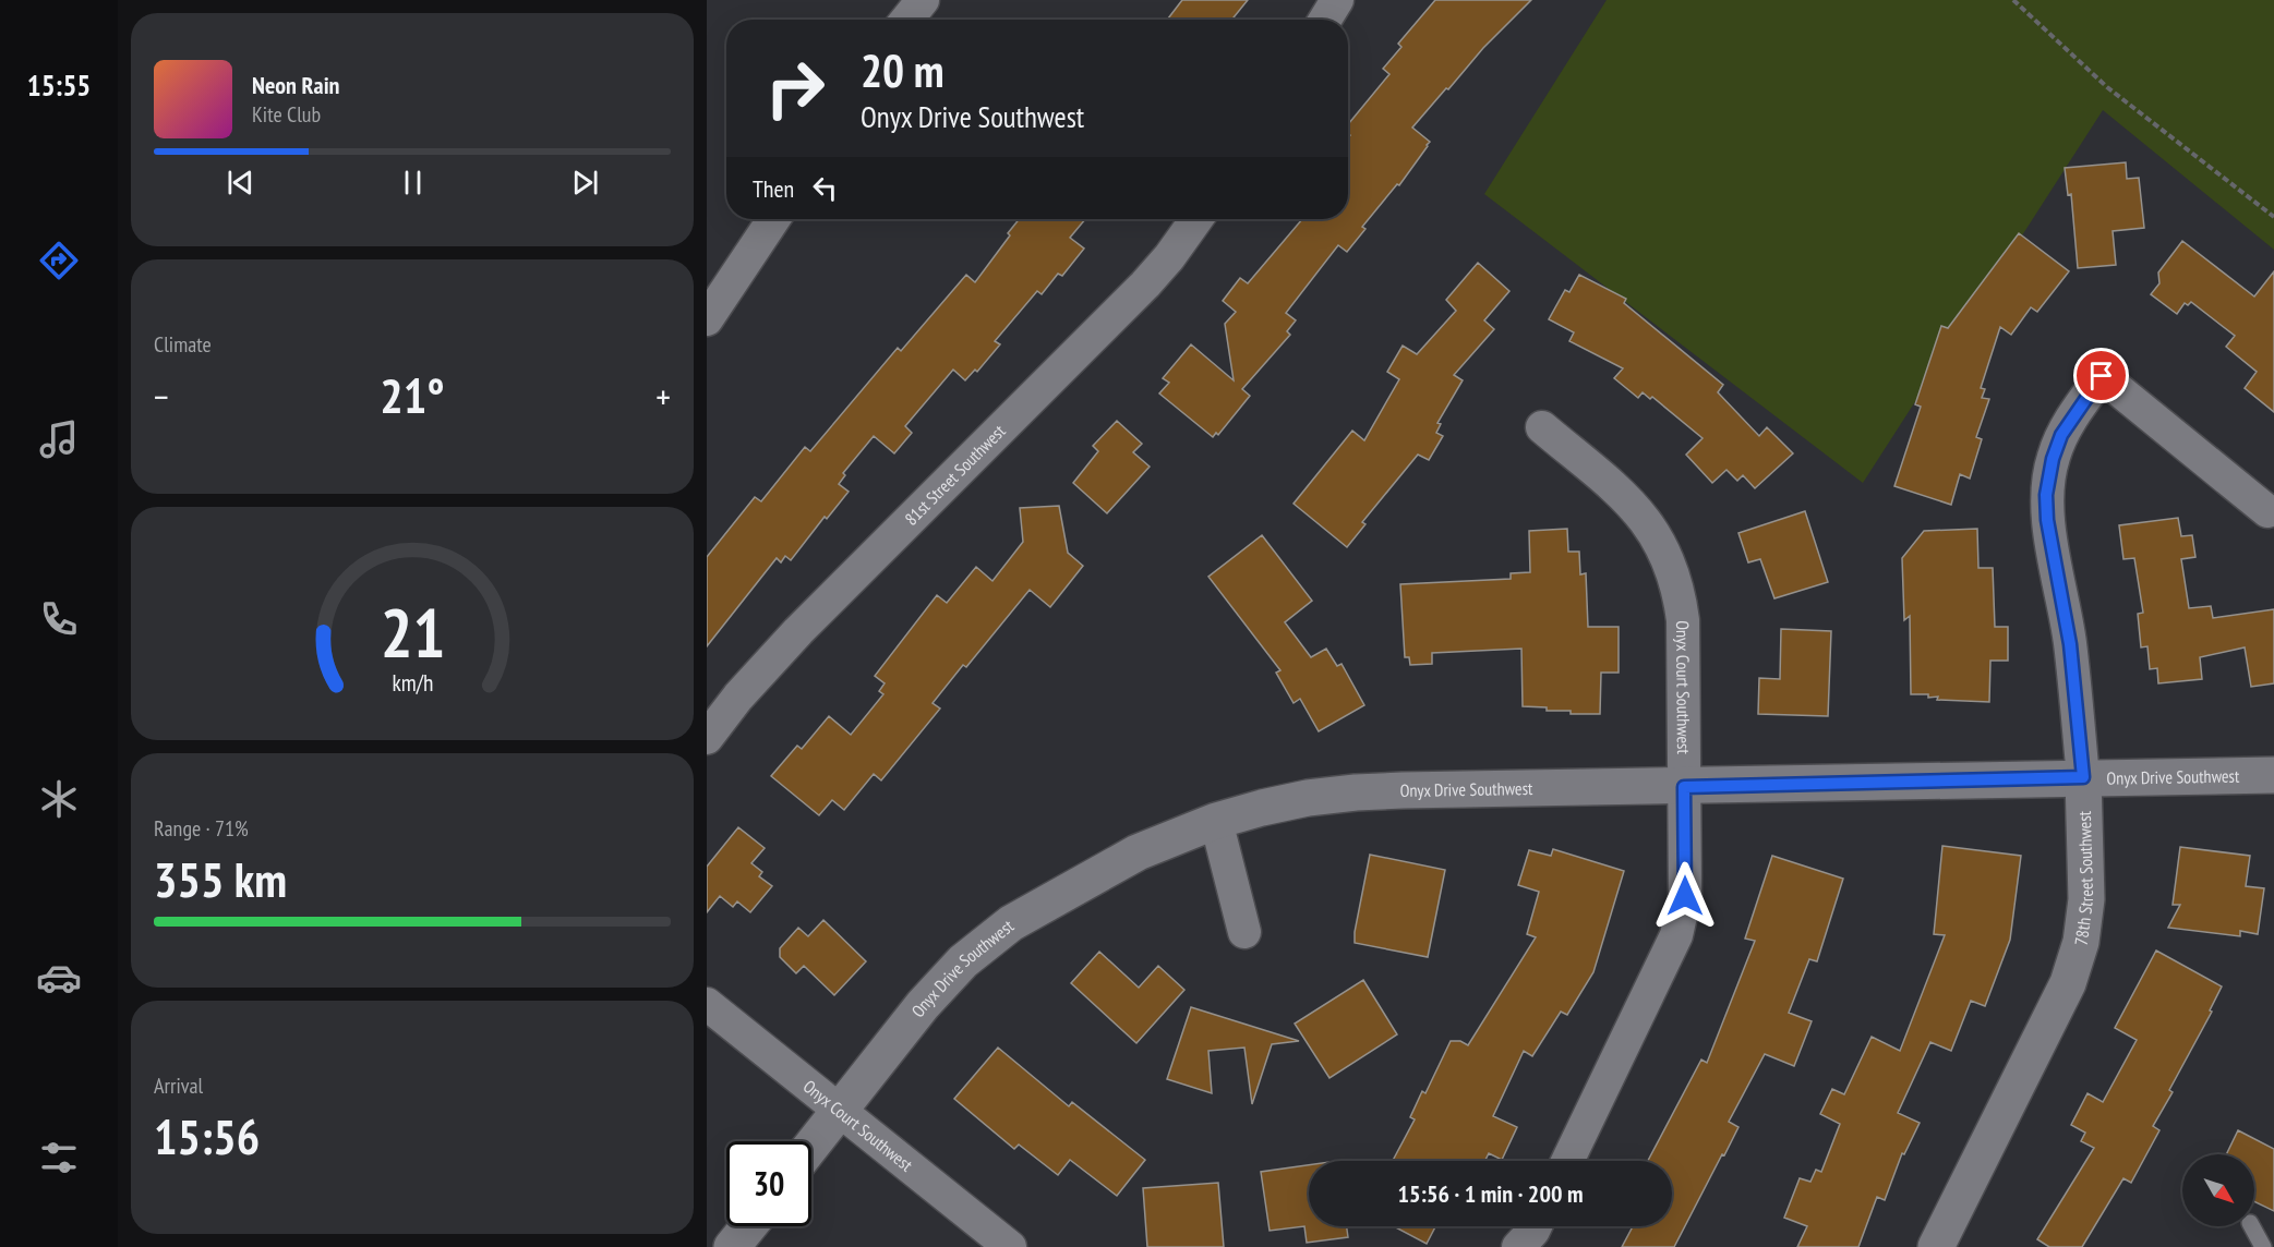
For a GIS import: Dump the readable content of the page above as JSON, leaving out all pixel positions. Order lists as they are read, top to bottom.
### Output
{
  "streets": {
    "street": [
      "81st Street Southwest",
      "Onyx Court Southwest",
      "Onyx Drive Southwest",
      "78th Street Southwest"
    ]
  },
  "crossings": [
    ["Onyx Court Southwest", "Onyx Drive Southwest"],
    ["Onyx Drive Southwest", "78th Street Southwest"]
  ],
  "north": "bottom right",
  "page": {
    "tabs": "15:55",
    "turn": ["20 m", "Onyx Drive Southwest"],
    "song": ["Neon Rain", "Kite Club"],
    "then": "Then",
    "tile": [
      "Climate",
      ["Range · 71%", "355 km"],
      ["Arrival", "15:56"]
    ],
    "heat": ["−", "21°", "+"],
    "limit": "30",
    "trip": "15:56 · 1 min · 200 m",
    "gauge": ["21", "km/h"]
  }
}
